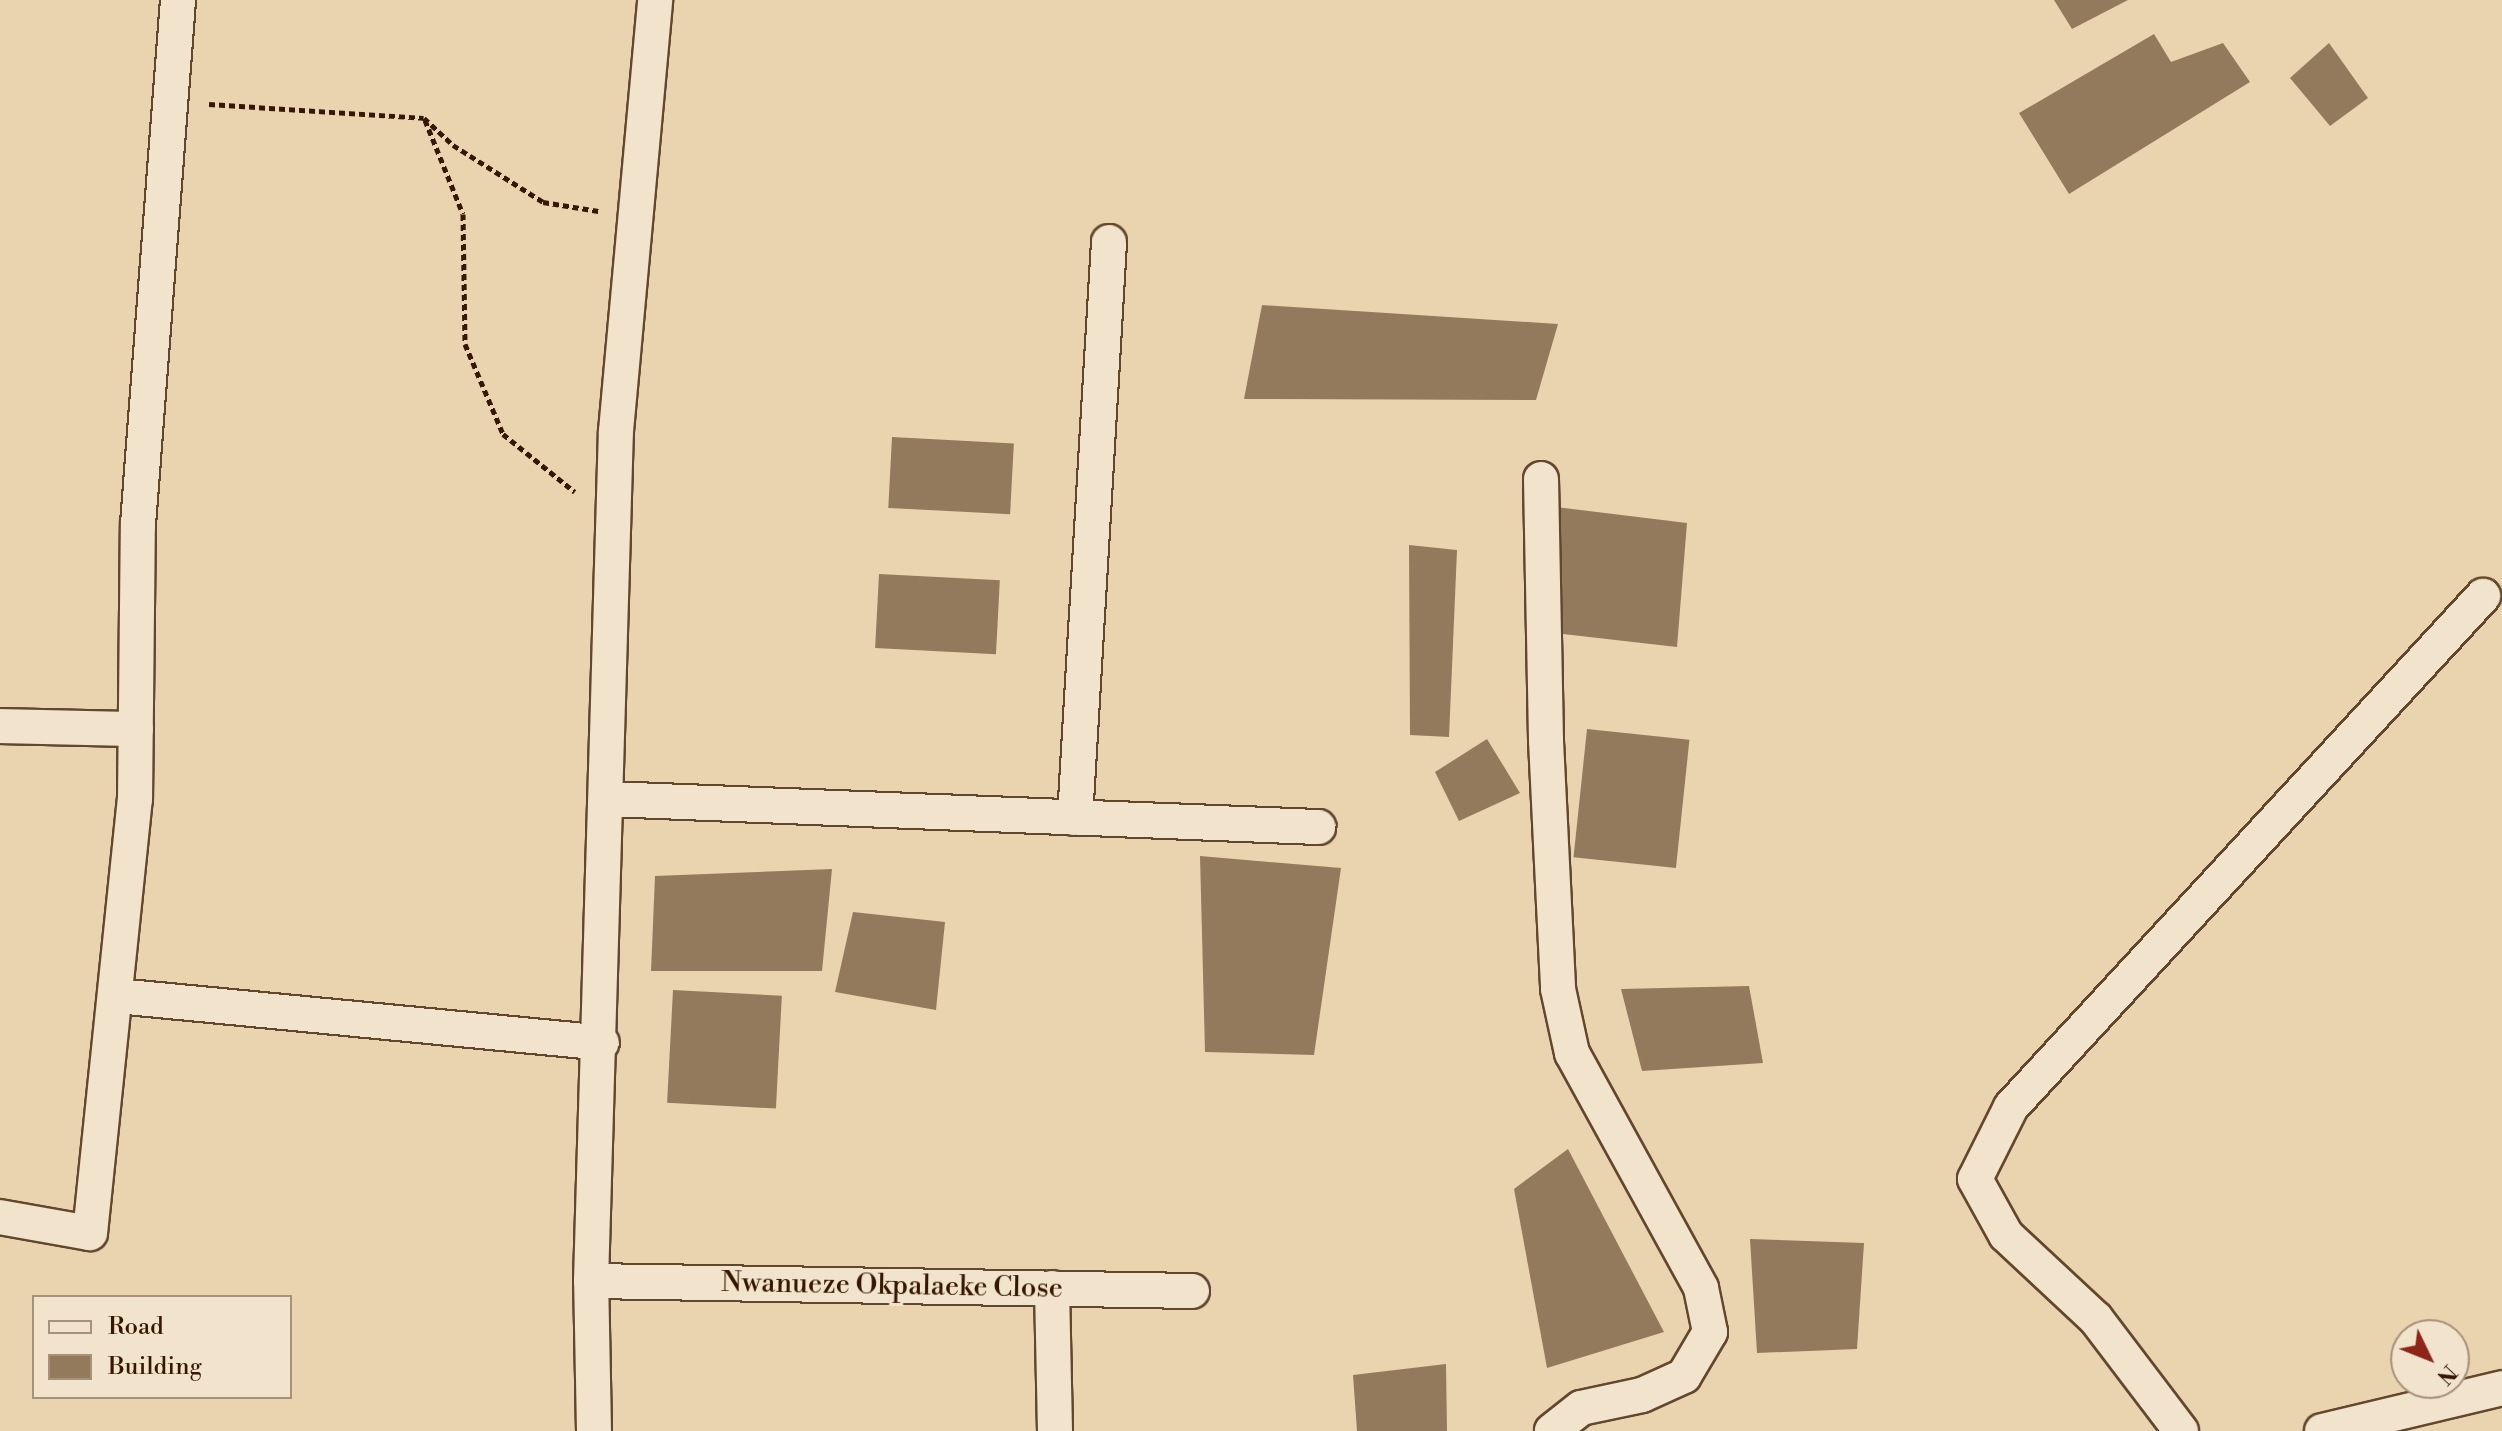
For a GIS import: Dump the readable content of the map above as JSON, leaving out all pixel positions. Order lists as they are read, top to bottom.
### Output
{
  "streets": {
    "street": ["Nwanueze Okpalaeke Close"]
  },
  "legend": ["Road", "Building"],
  "north": "bottom right"
}
